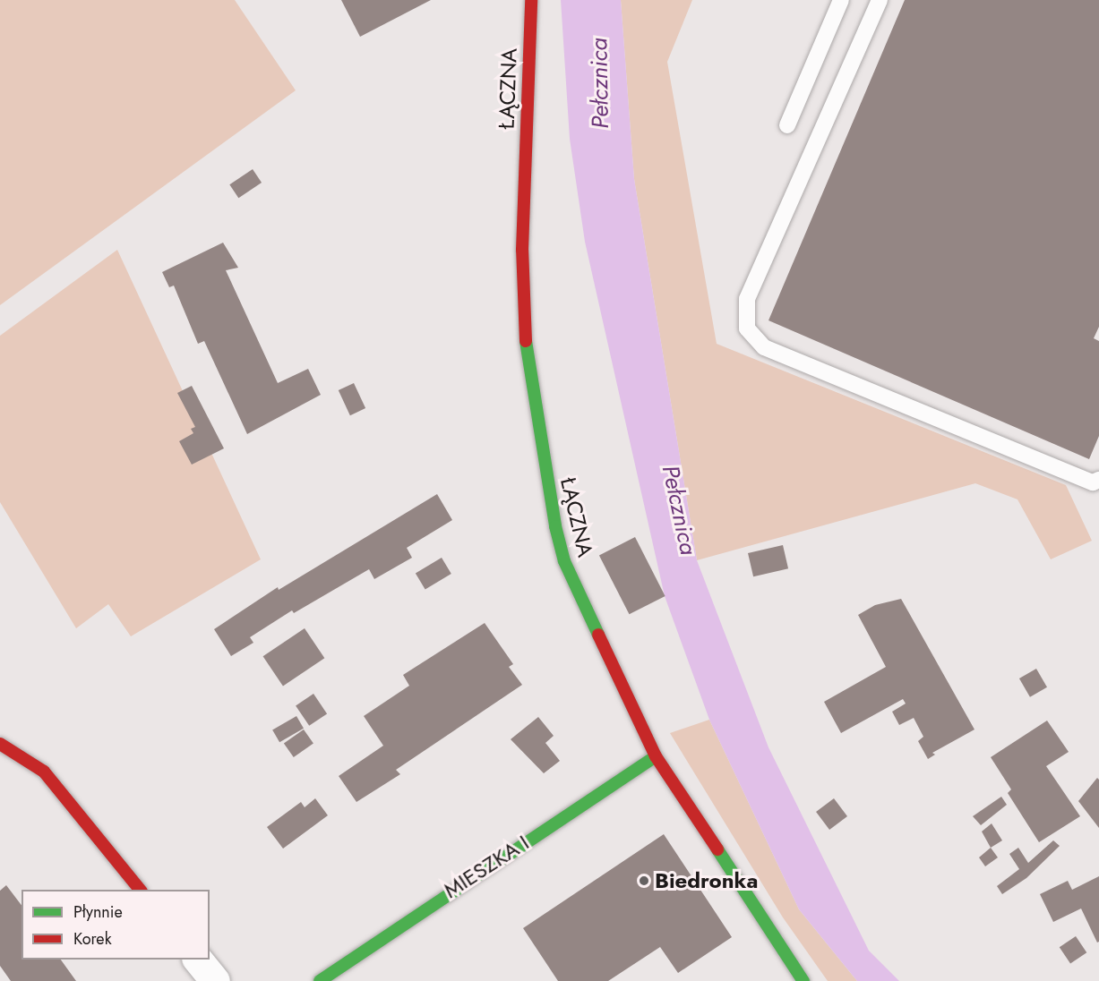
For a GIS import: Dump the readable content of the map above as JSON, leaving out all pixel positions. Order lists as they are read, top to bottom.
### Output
{
  "streets": {
    "street": ["ŁĄCZNA", "MIESZKA I"]
  },
  "crossings": [
    ["ŁĄCZNA", "MIESZKA I"]
  ],
  "water": ["Pełcznica"],
  "places": ["Biedronka"],
  "legend": ["Płynnie", "Korek"]
}
